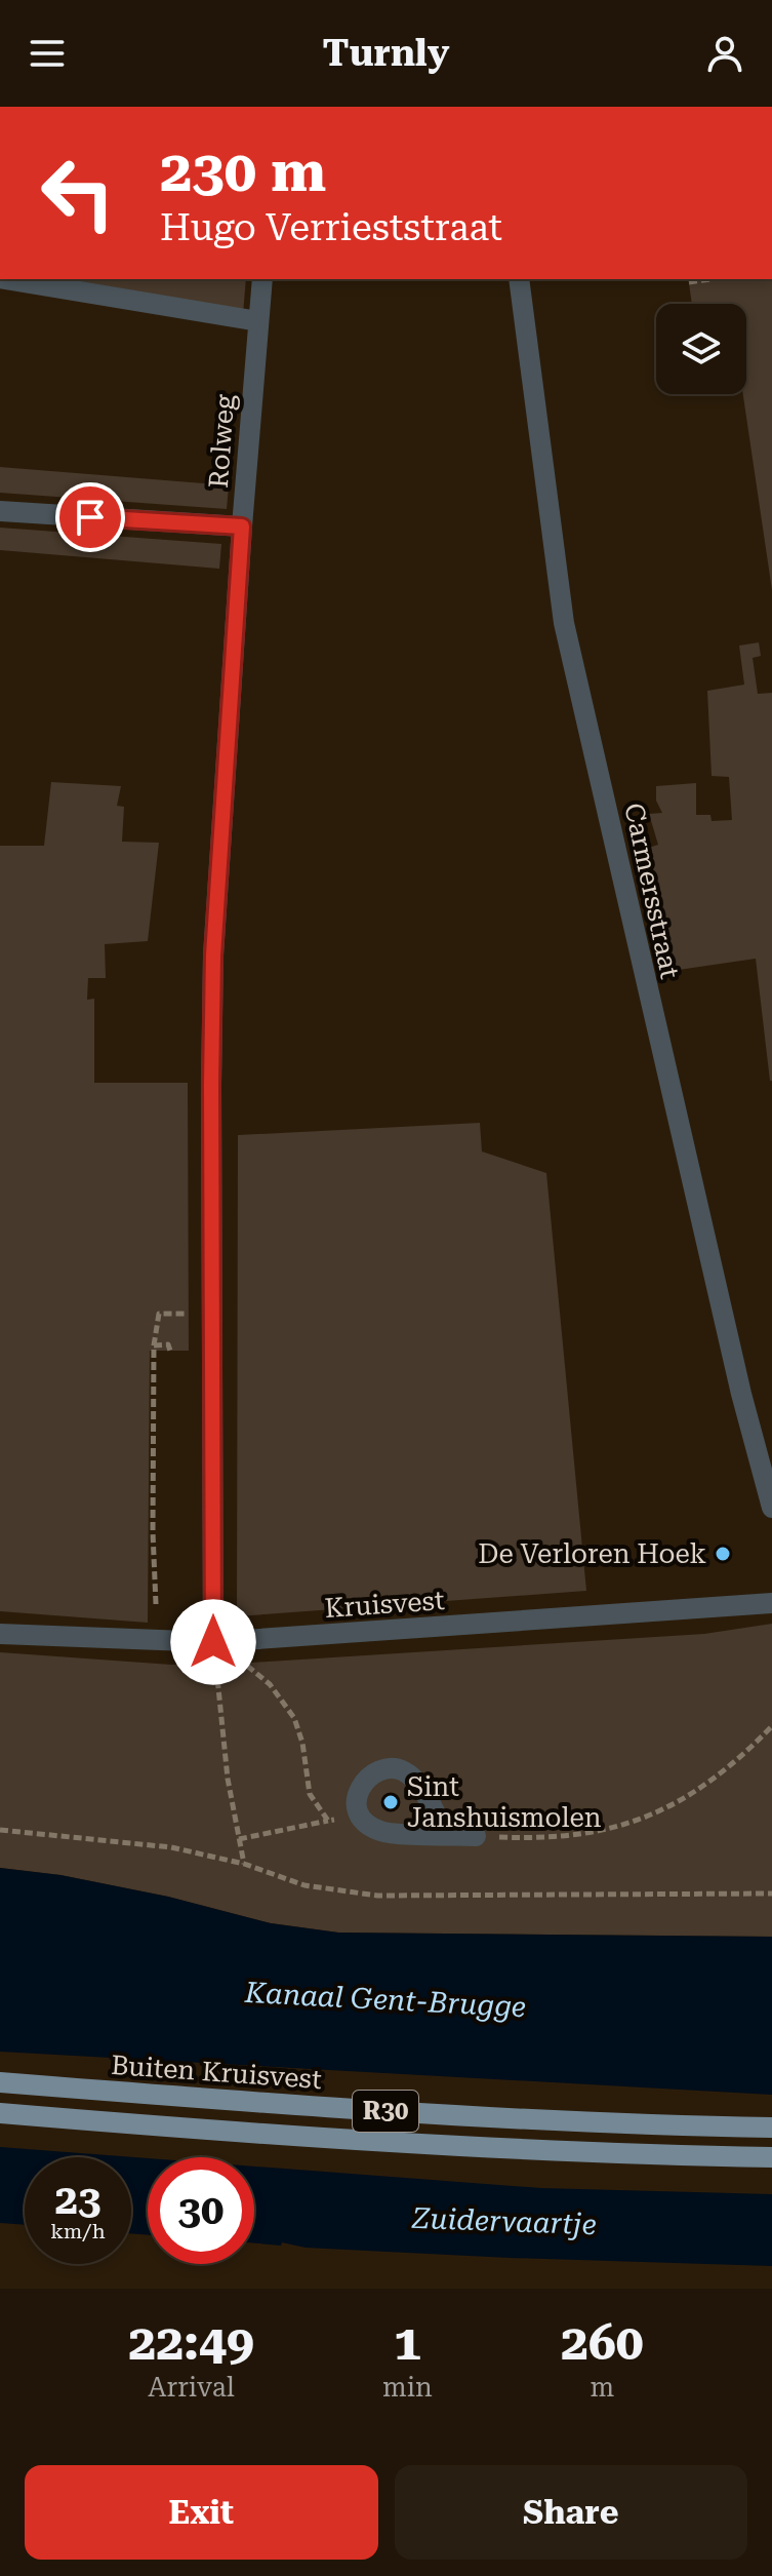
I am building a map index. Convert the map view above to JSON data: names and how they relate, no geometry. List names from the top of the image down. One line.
{"streets":{"main road":["Buiten Kruisvest","R30"],"street":["Rolweg","Carmersstraat","Kruisvest"]},"crossings":[["Rolweg","Kruisvest"]],"water":["Kanaal Gent-Brugge","Zuidervaartje"],"places":["De Verloren Hoek","Sint Janshuismolen"],"page":{"header":"Turnly","turn":["230 m","Hugo Verrieststraat"],"speed":"23 km/h","limit":"30","eta":["22:49","Arrival","1","min","260","m"],"buttons":["Exit","Share"]}}
